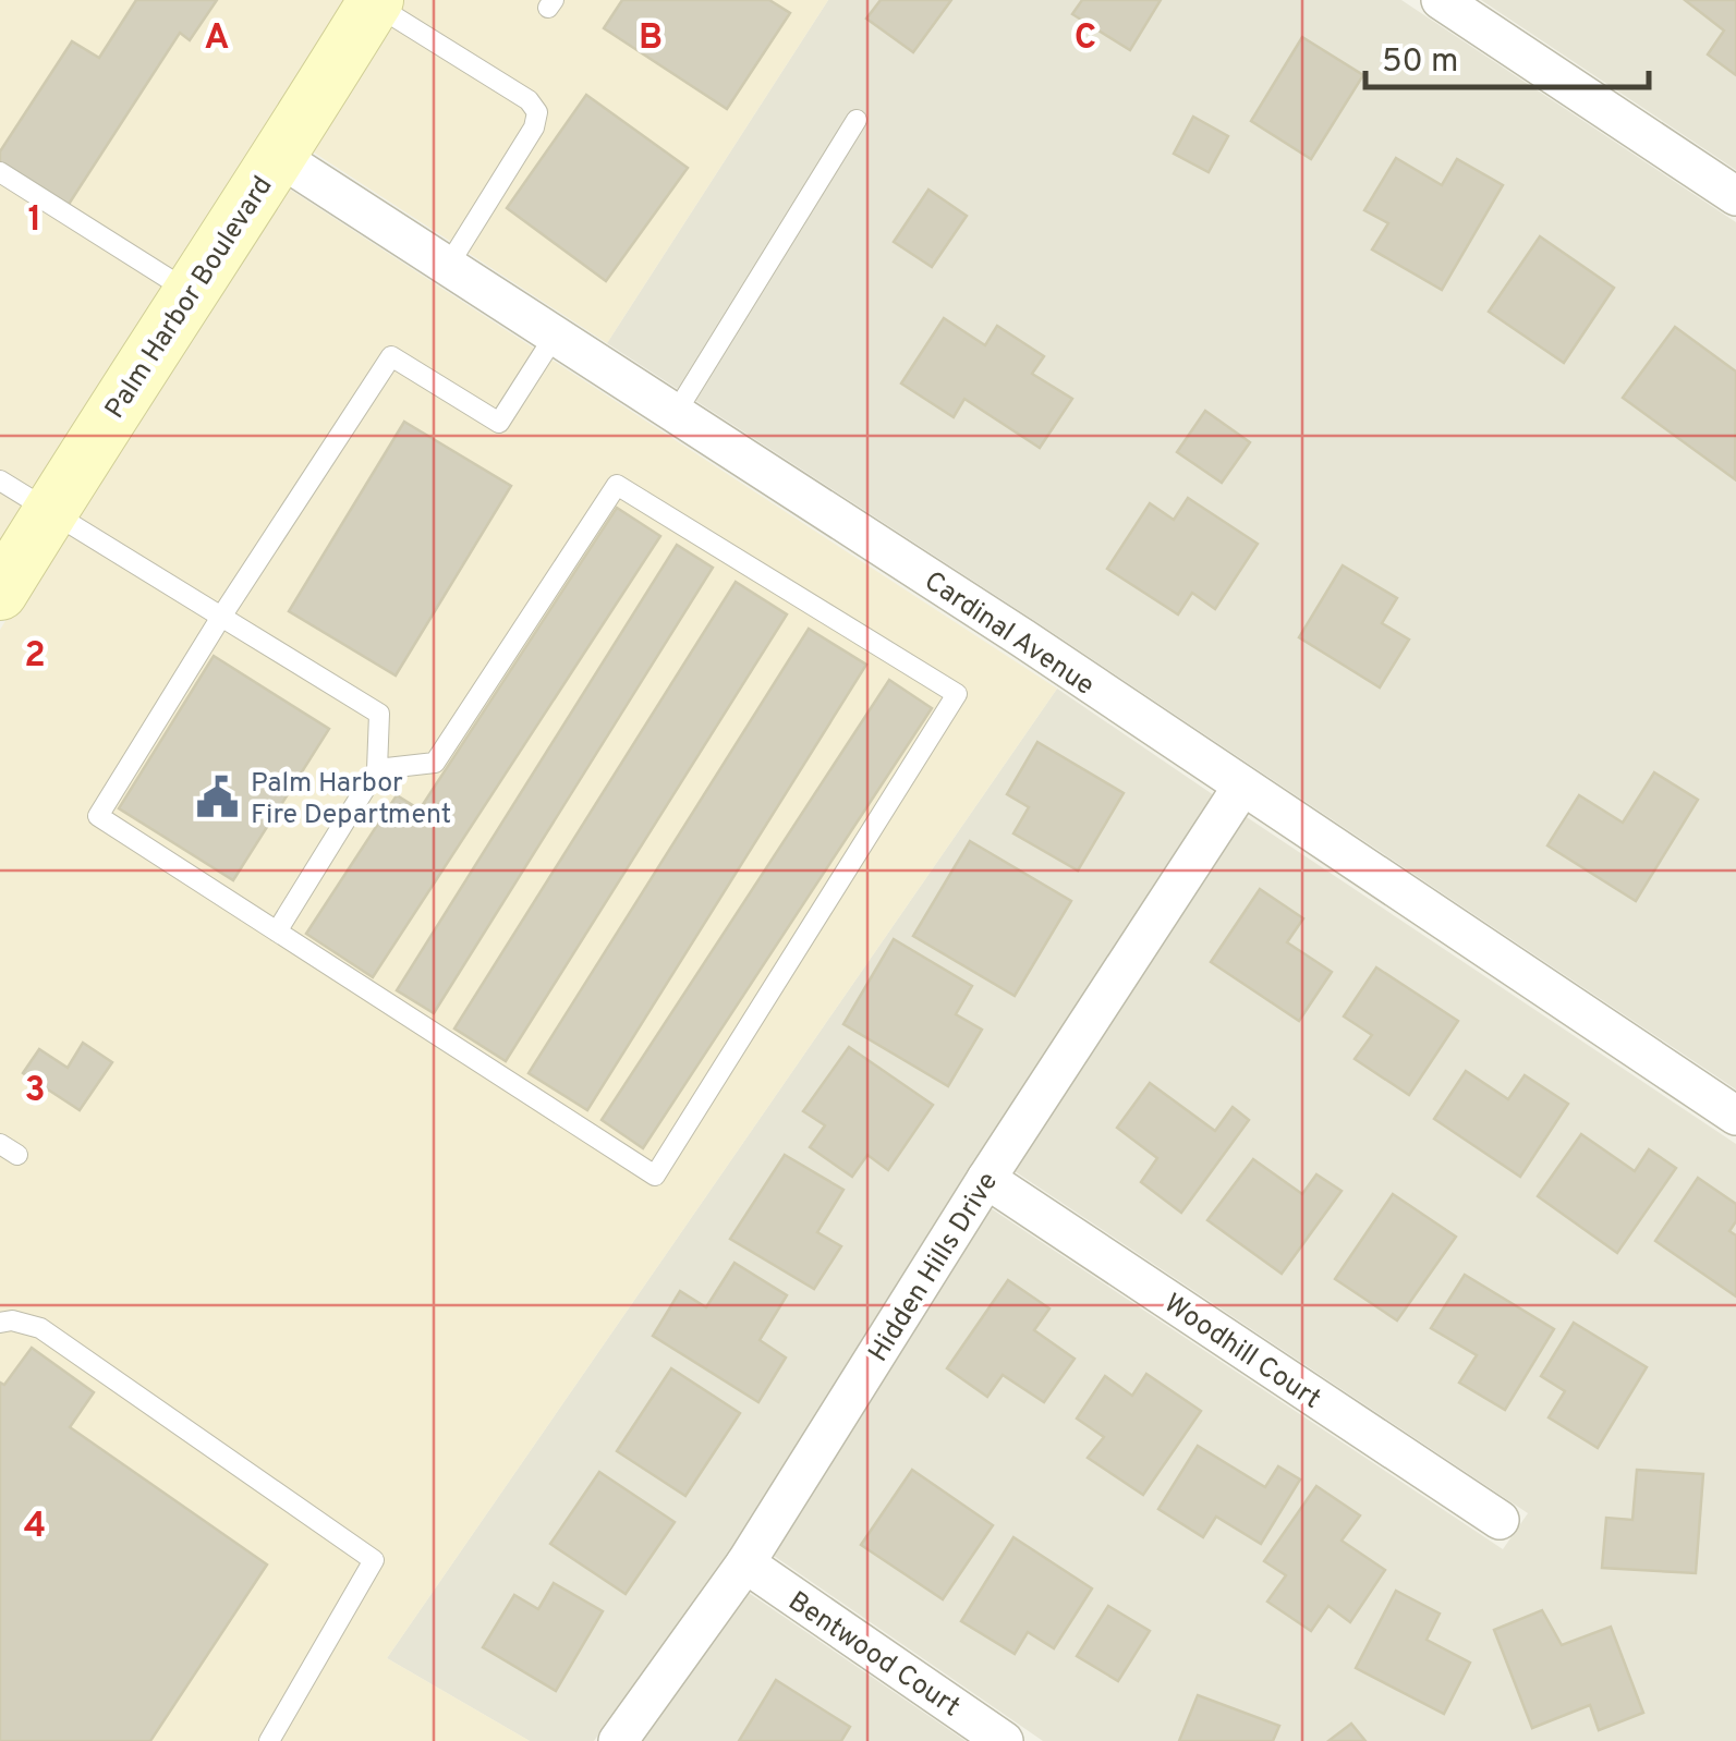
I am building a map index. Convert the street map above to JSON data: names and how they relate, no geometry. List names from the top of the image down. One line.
{"streets":{"main road":["Palm Harbor Boulevard"],"street":["Cardinal Avenue","Hidden Hills Drive","Woodhill Court","Bentwood Court"]},"crossings":[["Palm Harbor Boulevard","Cardinal Avenue"],["Cardinal Avenue","Hidden Hills Drive"],["Hidden Hills Drive","Woodhill Court"],["Hidden Hills Drive","Bentwood Court"]],"places":{"public building":["Palm Harbor Fire Department"]},"scale_bar":"50 m","grid":{"columns":["A","B","C"],"rows":["1","2","3","4"]}}
